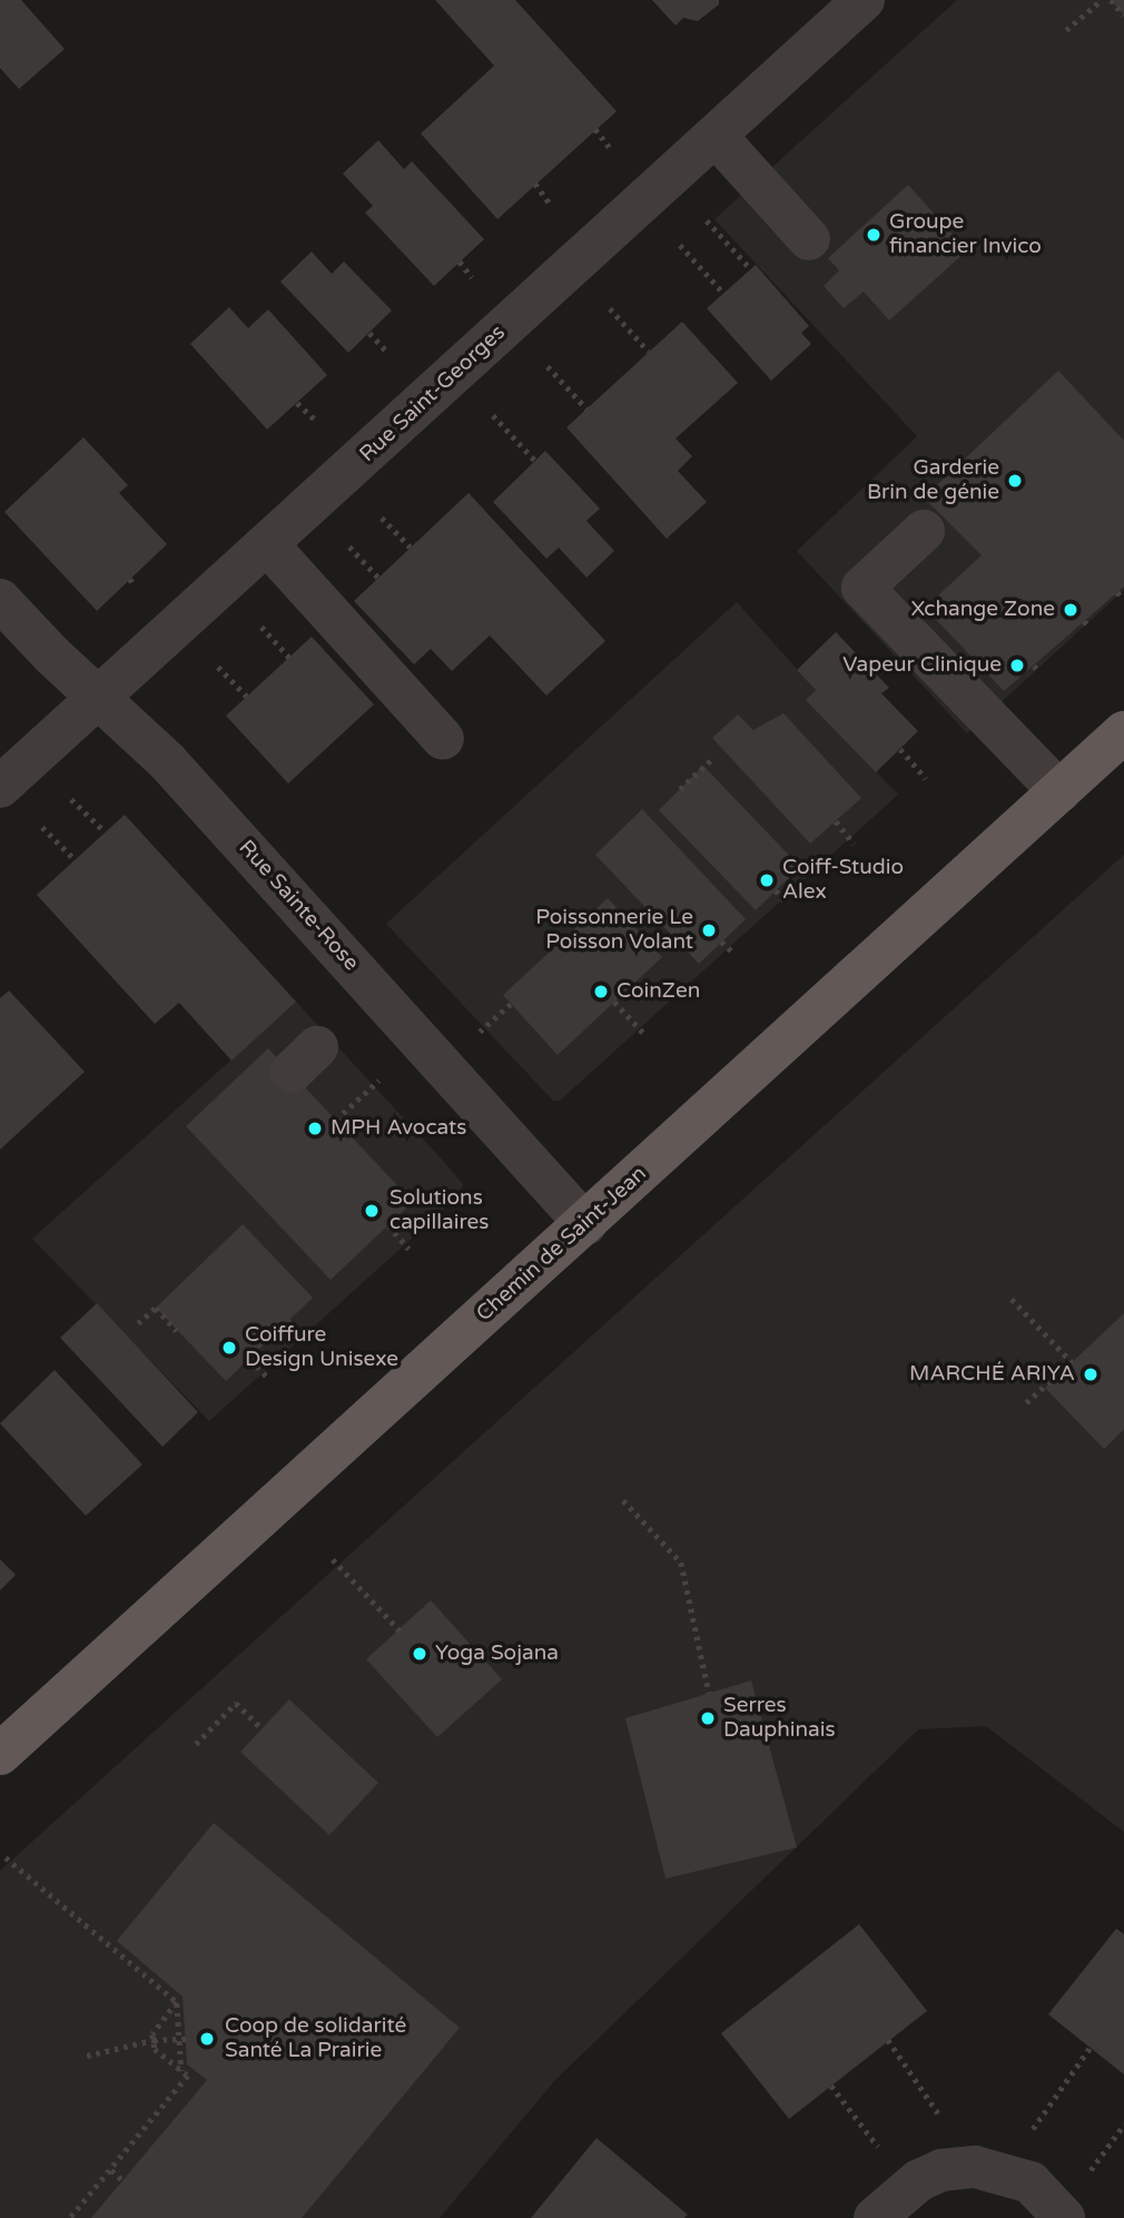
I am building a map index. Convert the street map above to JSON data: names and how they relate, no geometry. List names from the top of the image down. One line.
{"streets":{"main road":["Chemin de Saint-Jean"],"street":["Rue Saint-Georges","Rue Sainte-Rose"]},"crossings":[["Rue Saint-Georges","Rue Sainte-Rose"],["Rue Sainte-Rose","Chemin de Saint-Jean"]],"places":["Groupe financier Invico","Garderie Brin de génie","Xchange Zone","Vapeur Clinique","Coiff-Studio Alex","Poissonnerie Le Poisson Volant","CoinZen","MPH Avocats","Solutions capillaires","Coiffure Design Unisexe","MARCHÉ ARIYA","Yoga Sojana","Serres Dauphinais","Coop de solidarité Santé La Prairie"]}
